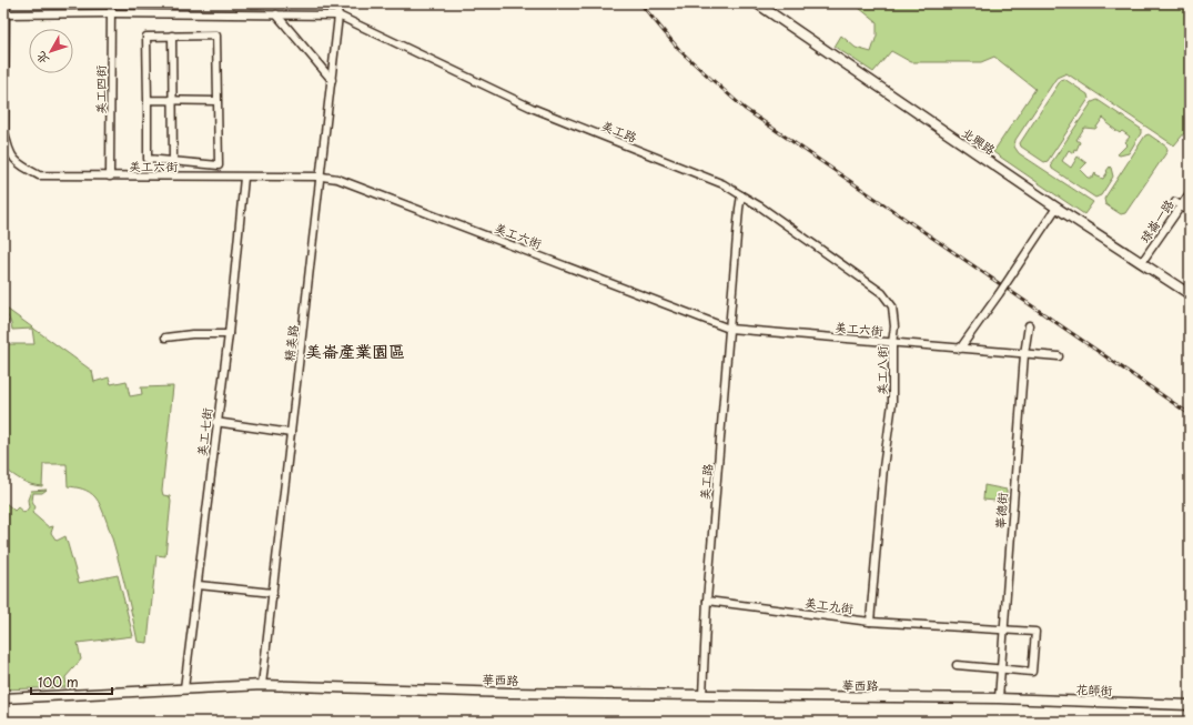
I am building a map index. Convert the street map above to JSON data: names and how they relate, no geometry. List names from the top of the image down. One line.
{"streets":{"street":["美工四街","美工路","北興路","美工六街","球崙一路","精美路","美工八街","美工七街","華德街","美工九街","華西路","花師街"]},"crossings":[["美工四街","美工路"],["美工四街","美工六街"],["美工路","美工六街"],["美工路","精美路"],["美工路","美工八街"],["美工路","美工九街"],["美工路","華西路"],["北興路","球崙一路"],["美工六街","精美路"],["美工六街","美工八街"],["美工六街","美工七街"],["美工六街","華德街"],["精美路","華西路"],["美工八街","美工九街"],["美工七街","華西路"],["華德街","美工九街"],["華德街","華西路"],["華德街","花師街"],["華西路","花師街"]],"districts":["美崙產業園區"],"scale_bar":"100 m","north":"bottom left"}
